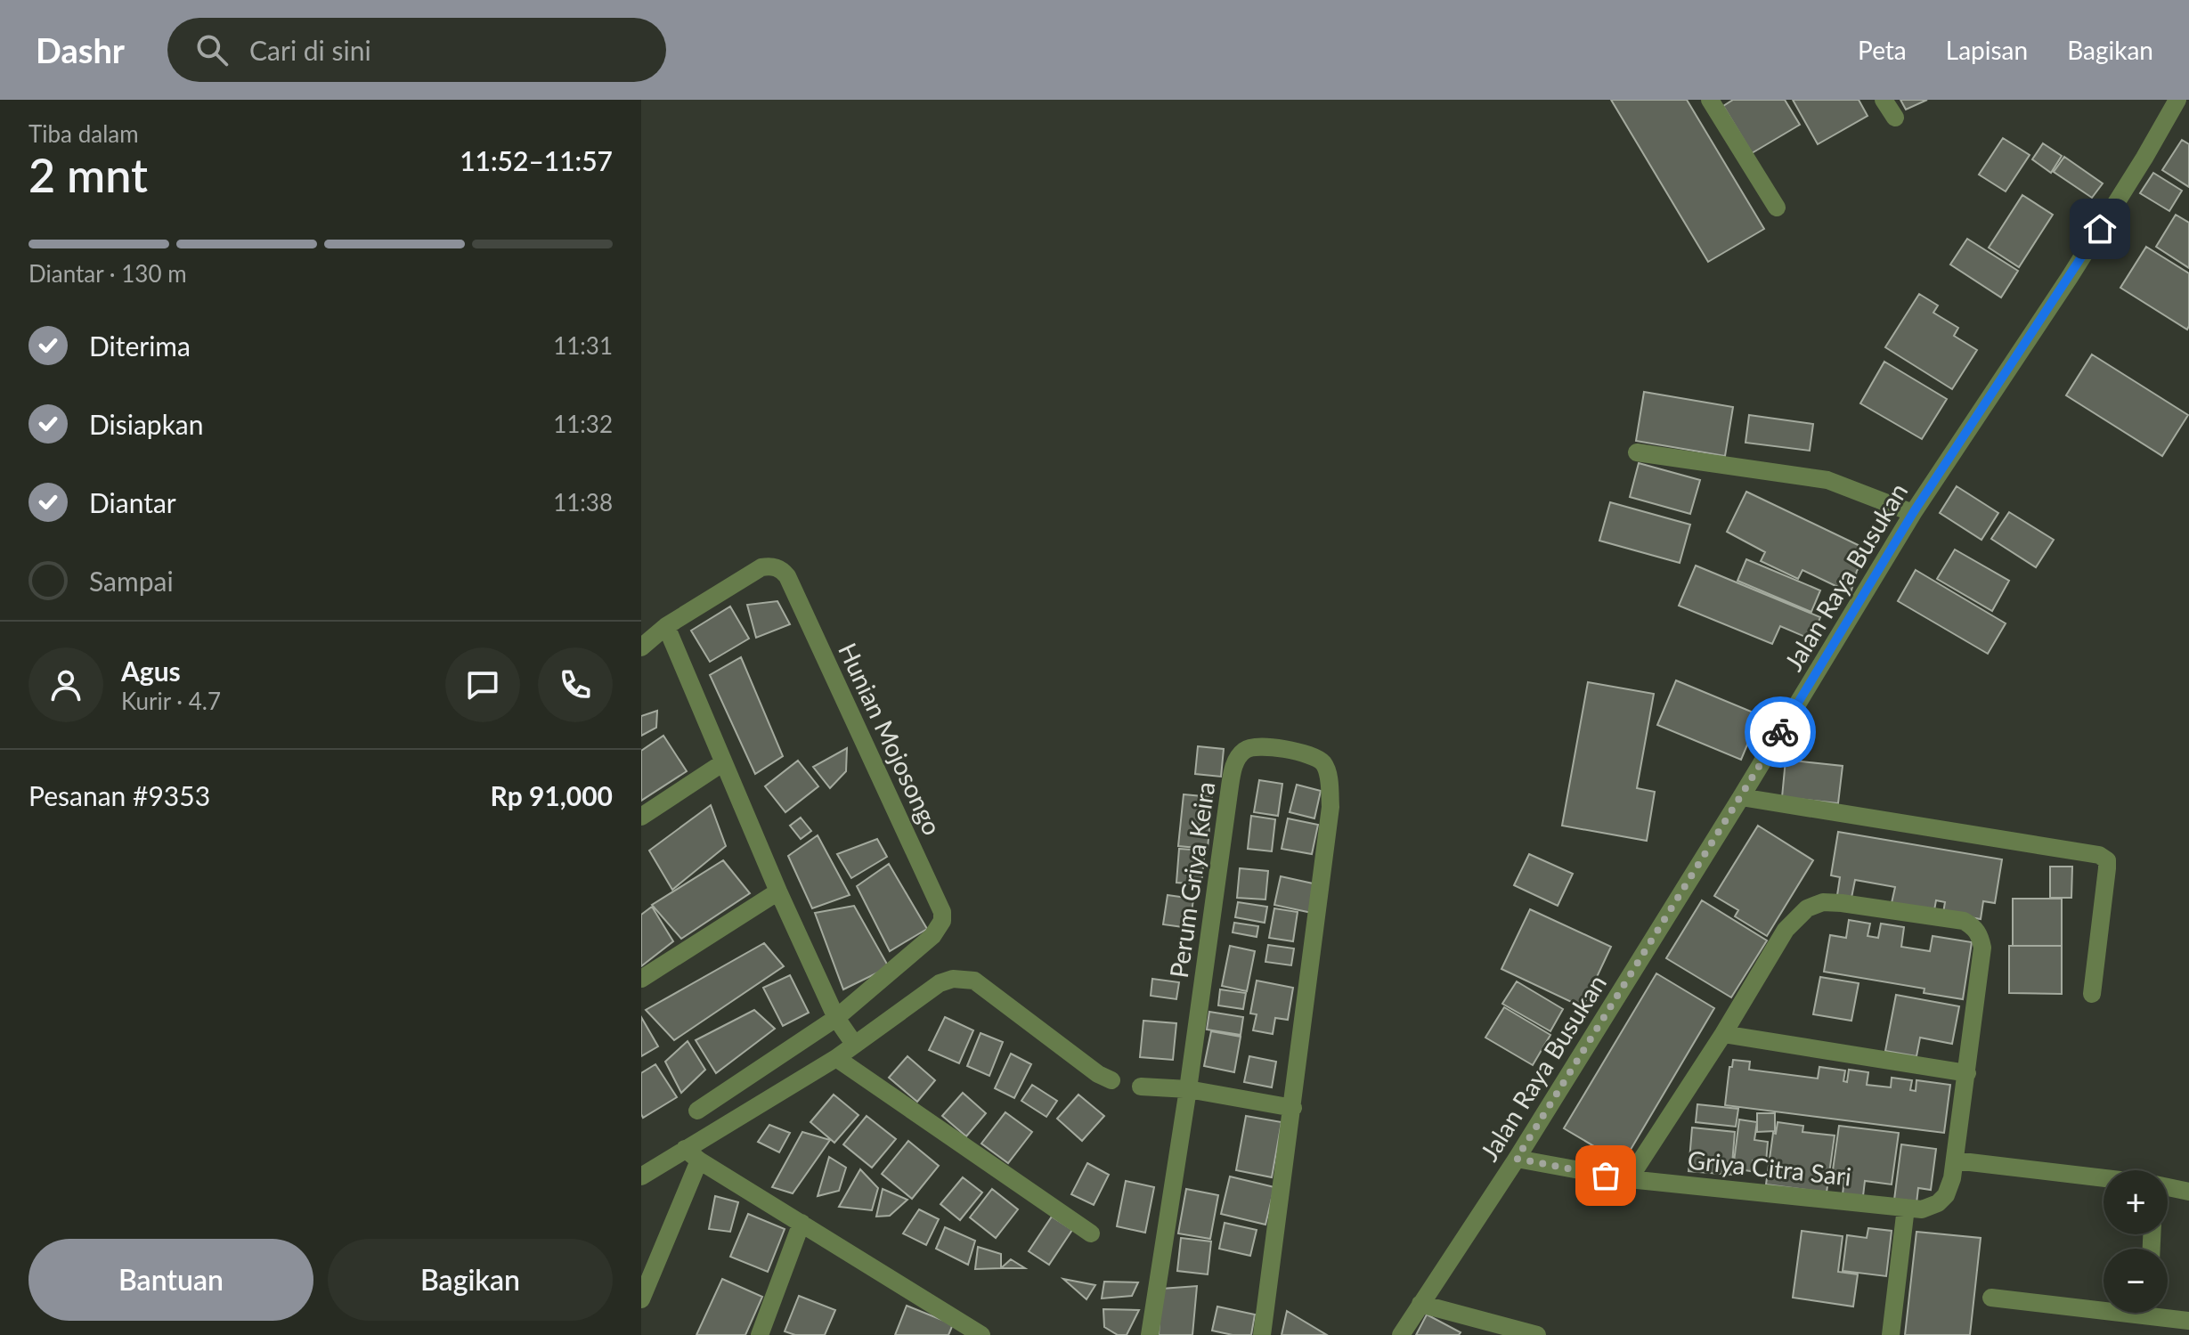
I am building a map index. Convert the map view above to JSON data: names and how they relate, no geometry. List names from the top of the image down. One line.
{"streets":{"street":["Jalan Raya Busukan","Hunian Mojosongo","Perum Griya Keira","Griya Citra Sari"]},"crossings":[["Jalan Raya Busukan","Griya Citra Sari"]],"page":{"header":"Dashr","search":"Cari di sini","nav":["Peta","Lapisan","Bagikan"],"heading":["2 mnt","Tiba dalam","11:52–11:57"],"panel":["Agus","Kurir · 4.7","Pesanan #9353","Rp 91,000"],"bar":"Diantar · 130 m","list":[["Diterima","11:31"],["Disiapkan","11:32"],["Diantar","11:38"],"Sampai"],"map_buttons":["+","−"],"buttons":["Bantuan","Bagikan"]}}
